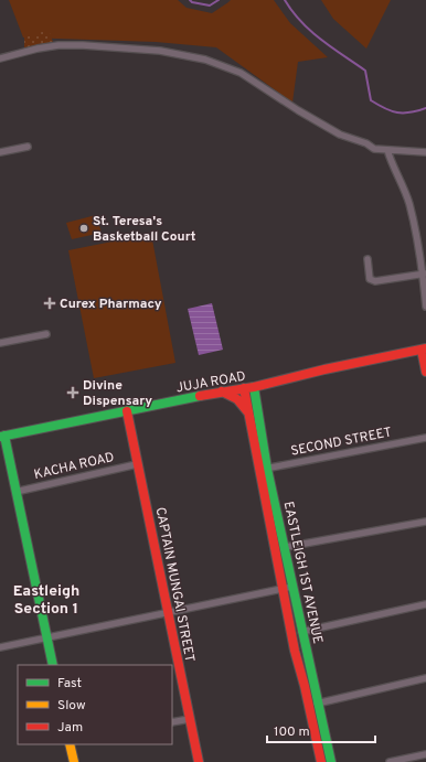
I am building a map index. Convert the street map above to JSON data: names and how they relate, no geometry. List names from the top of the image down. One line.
{"streets":{"main road":["JUJA ROAD","EASTLEIGH 1ST AVENUE","CAPTAIN MUNGAI STREET"],"street":["SECOND STREET","KACHA ROAD"]},"crossings":[["JUJA ROAD","EASTLEIGH 1ST AVENUE"],["JUJA ROAD","CAPTAIN MUNGAI STREET"],["SECOND STREET","EASTLEIGH 1ST AVENUE"],["KACHA ROAD","CAPTAIN MUNGAI STREET"]],"districts":["Eastleigh Section 1"],"places":{"other":["St. Teresa's Basketball Court"],"health":["Curex Pharmacy","Divine Dispensary"]},"legend":["Fast","Slow","Jam"],"scale_bar":"100 m"}
